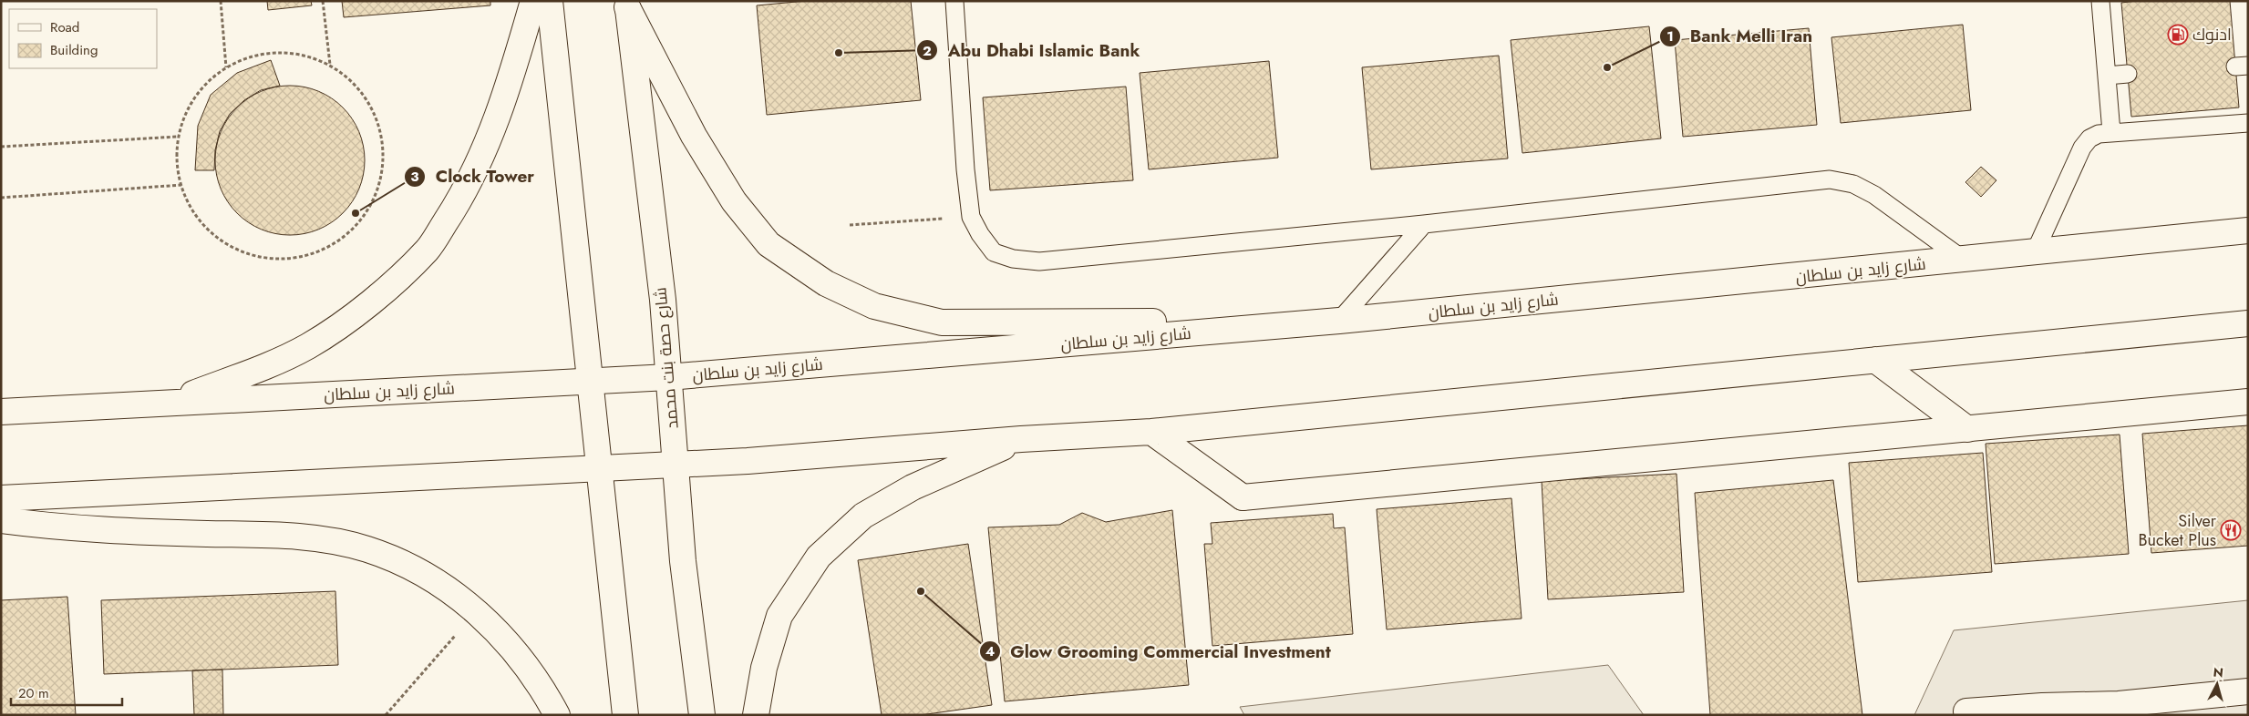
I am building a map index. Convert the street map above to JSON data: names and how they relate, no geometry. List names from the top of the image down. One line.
{"streets":{"main road":["شارع زايد بن سلطان","شارع حصة بنت محمد"]},"crossings":[["شارع زايد بن سلطان","شارع حصة بنت محمد"]],"places":{"fuel station":["ادنوك"],"other":["Abu Dhabi Islamic Bank","Bank Melli Iran","Clock Tower","Glow Grooming Commercial Investment"],"restaurant":["Silver Bucket Plus"]},"legend":["Road","Building"],"scale_bar":"20 m","north":"top"}
